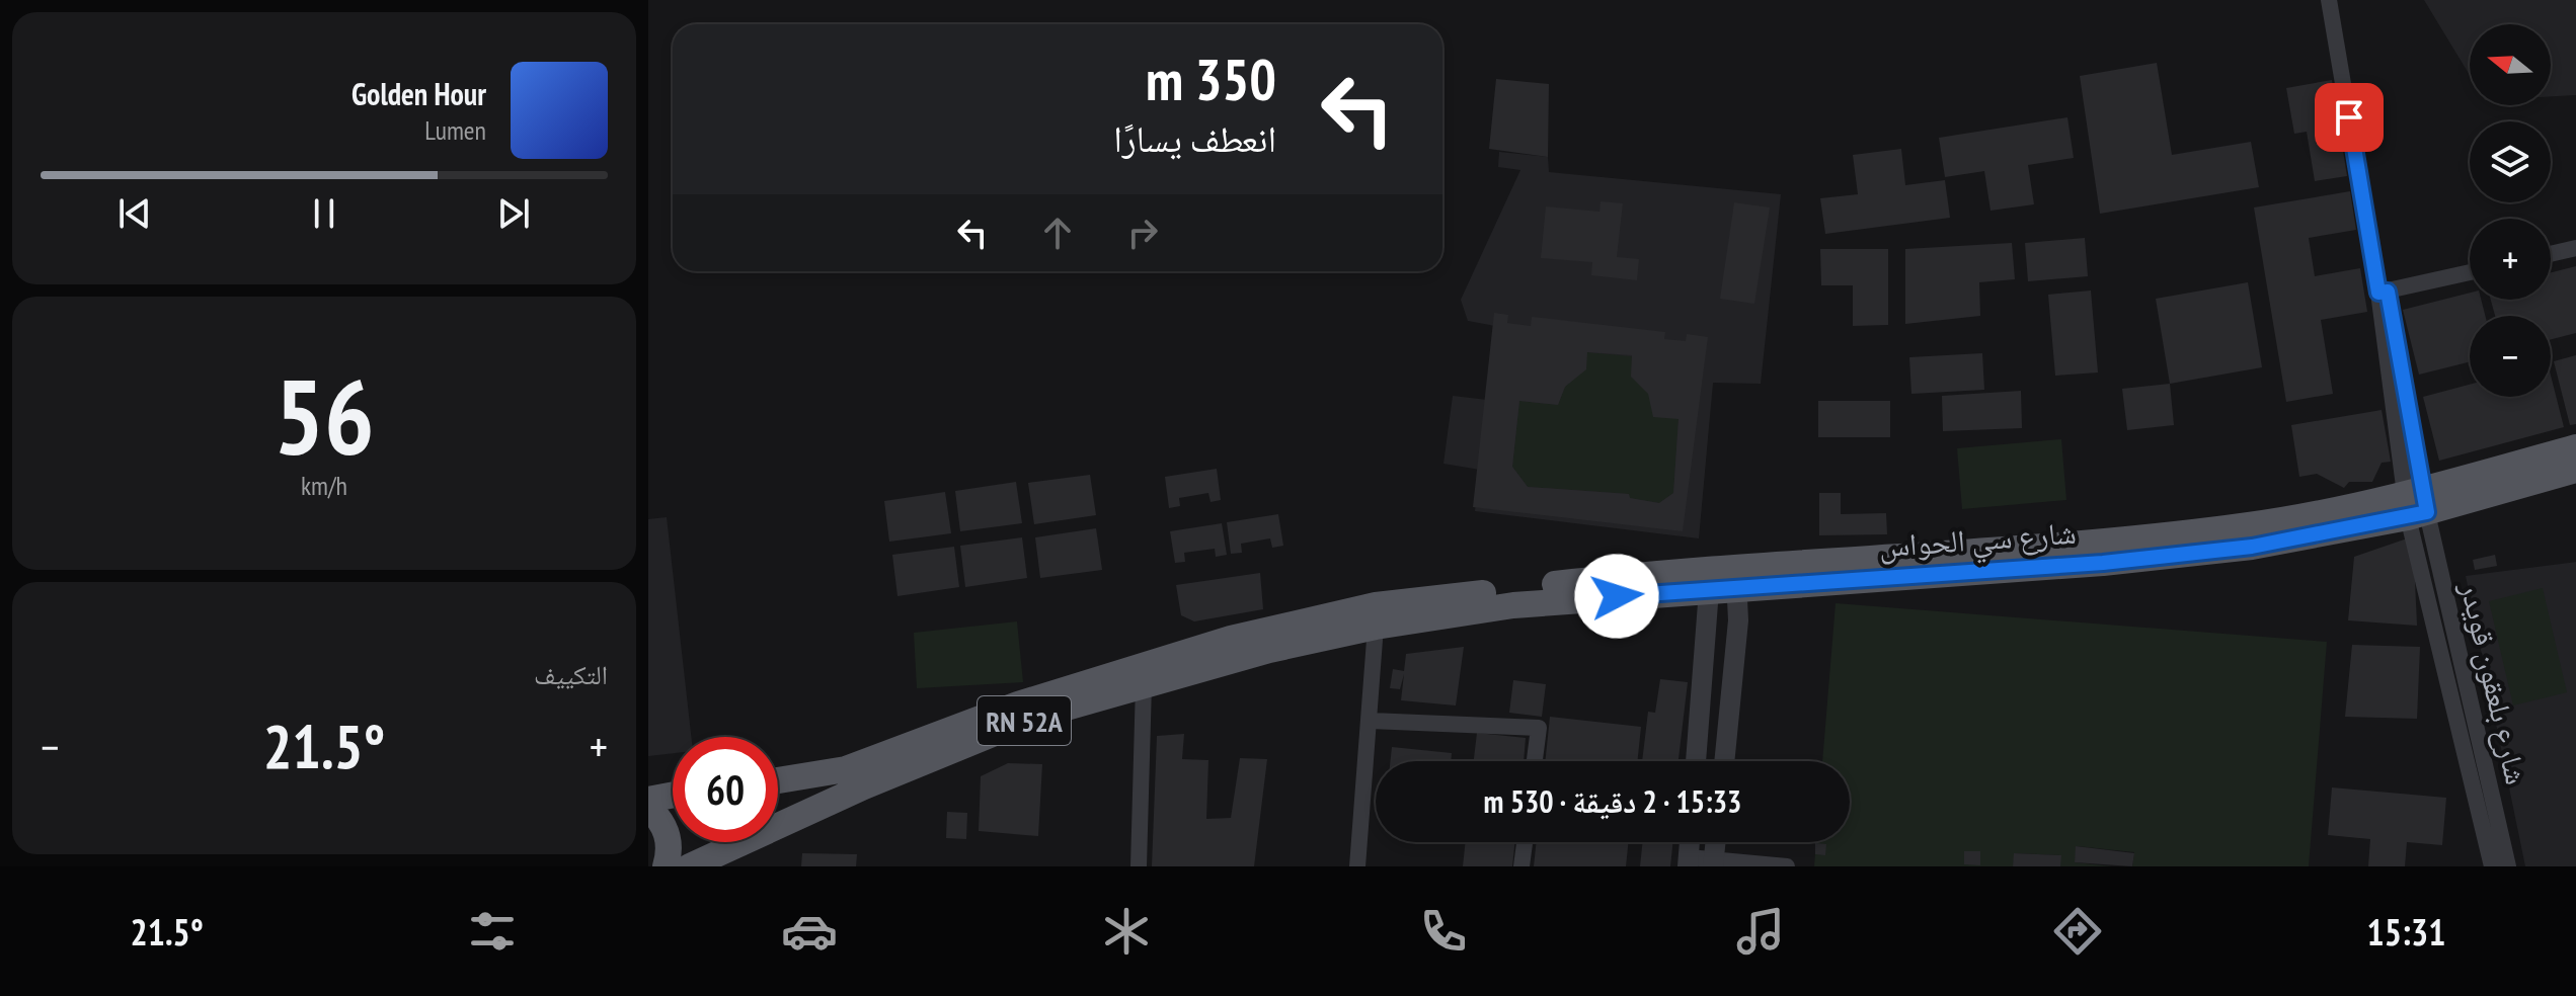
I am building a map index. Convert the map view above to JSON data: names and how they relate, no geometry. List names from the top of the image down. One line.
{"streets":{"main road":["شارع سي الحواس","RN 52A"],"street":["شارع بلعقون قويدر"]},"crossings":[["شارع سي الحواس","شارع بلعقون قويدر"],["شارع سي الحواس","RN 52A"]],"north":"left","page":{"map_buttons":["+","−"],"turn":["350 m","انعطف يسارًا"],"song":["Golden Hour","Lumen"],"tile":[["56","km/h"],"التكييف"],"heat":["−","21.5°","+"],"limit":"60","trip":"15:33 · 2 دقيقة · 530 m","tabs":["15:31","21.5°"]}}
